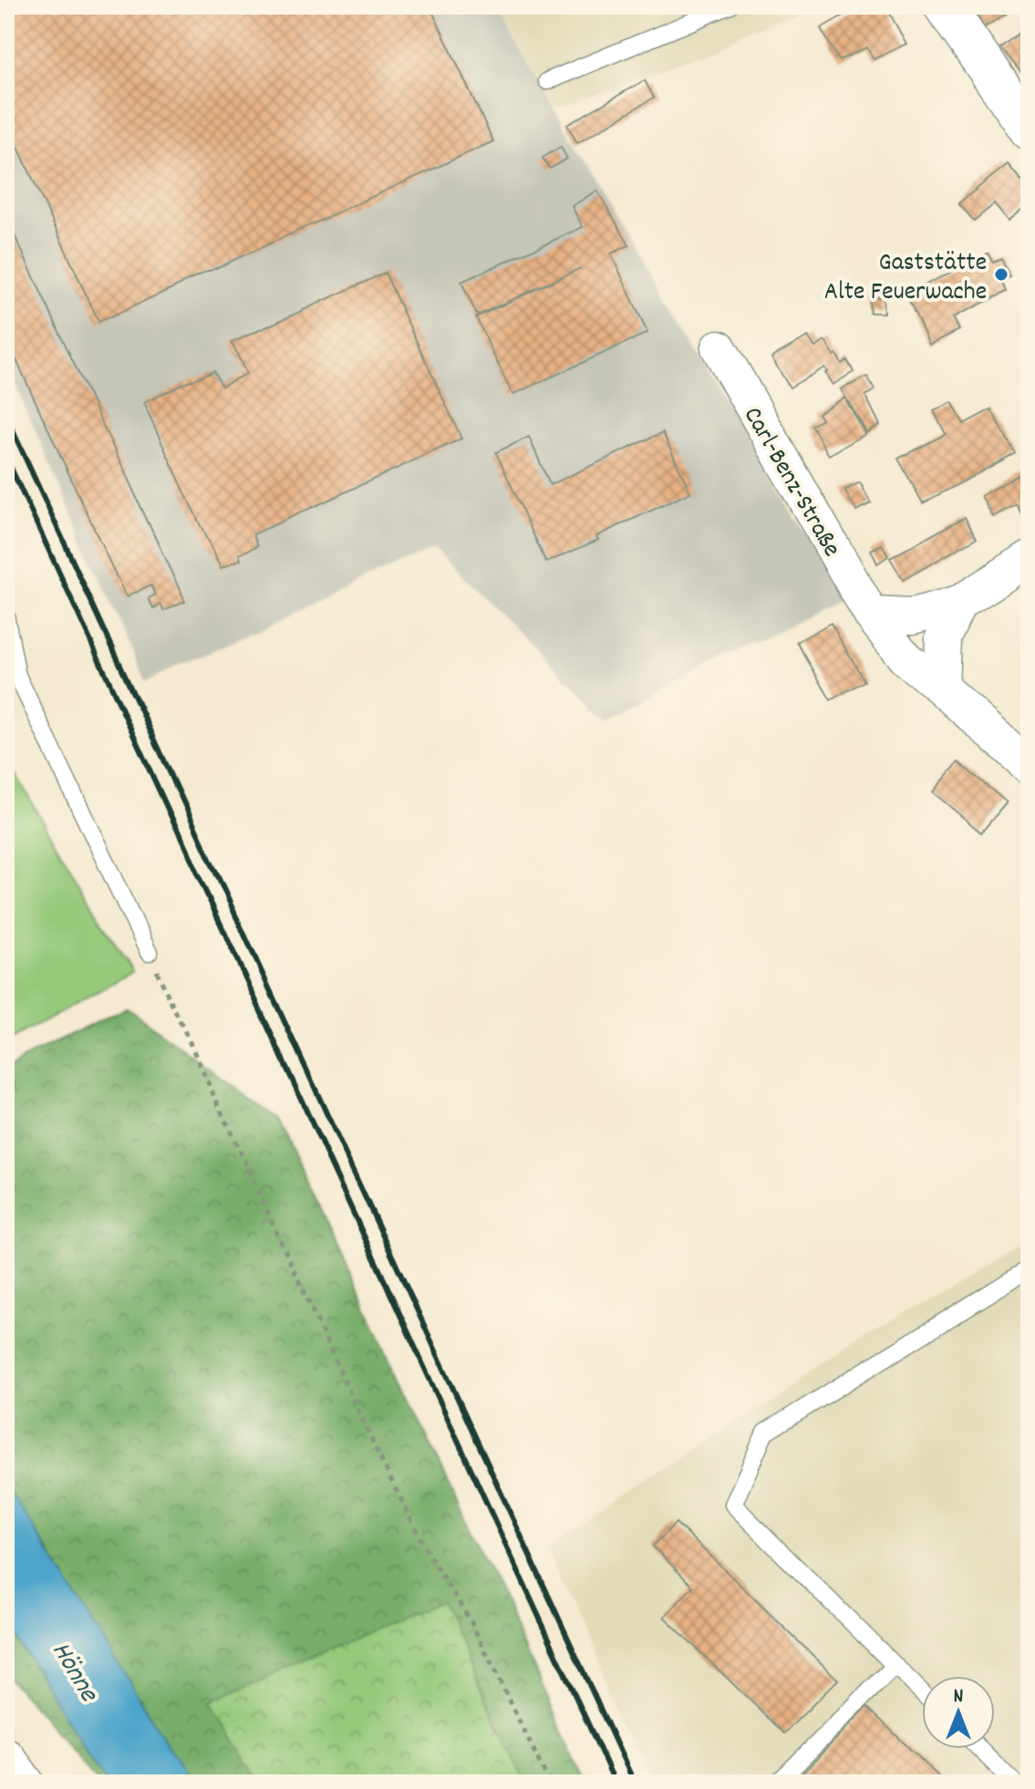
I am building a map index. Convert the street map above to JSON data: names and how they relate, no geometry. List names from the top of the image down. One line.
{"streets":{"street":["Carl-Benz-Straße"]},"water":["Hönne"],"places":["Gaststätte Alte Feuerwache"],"north":"top"}
